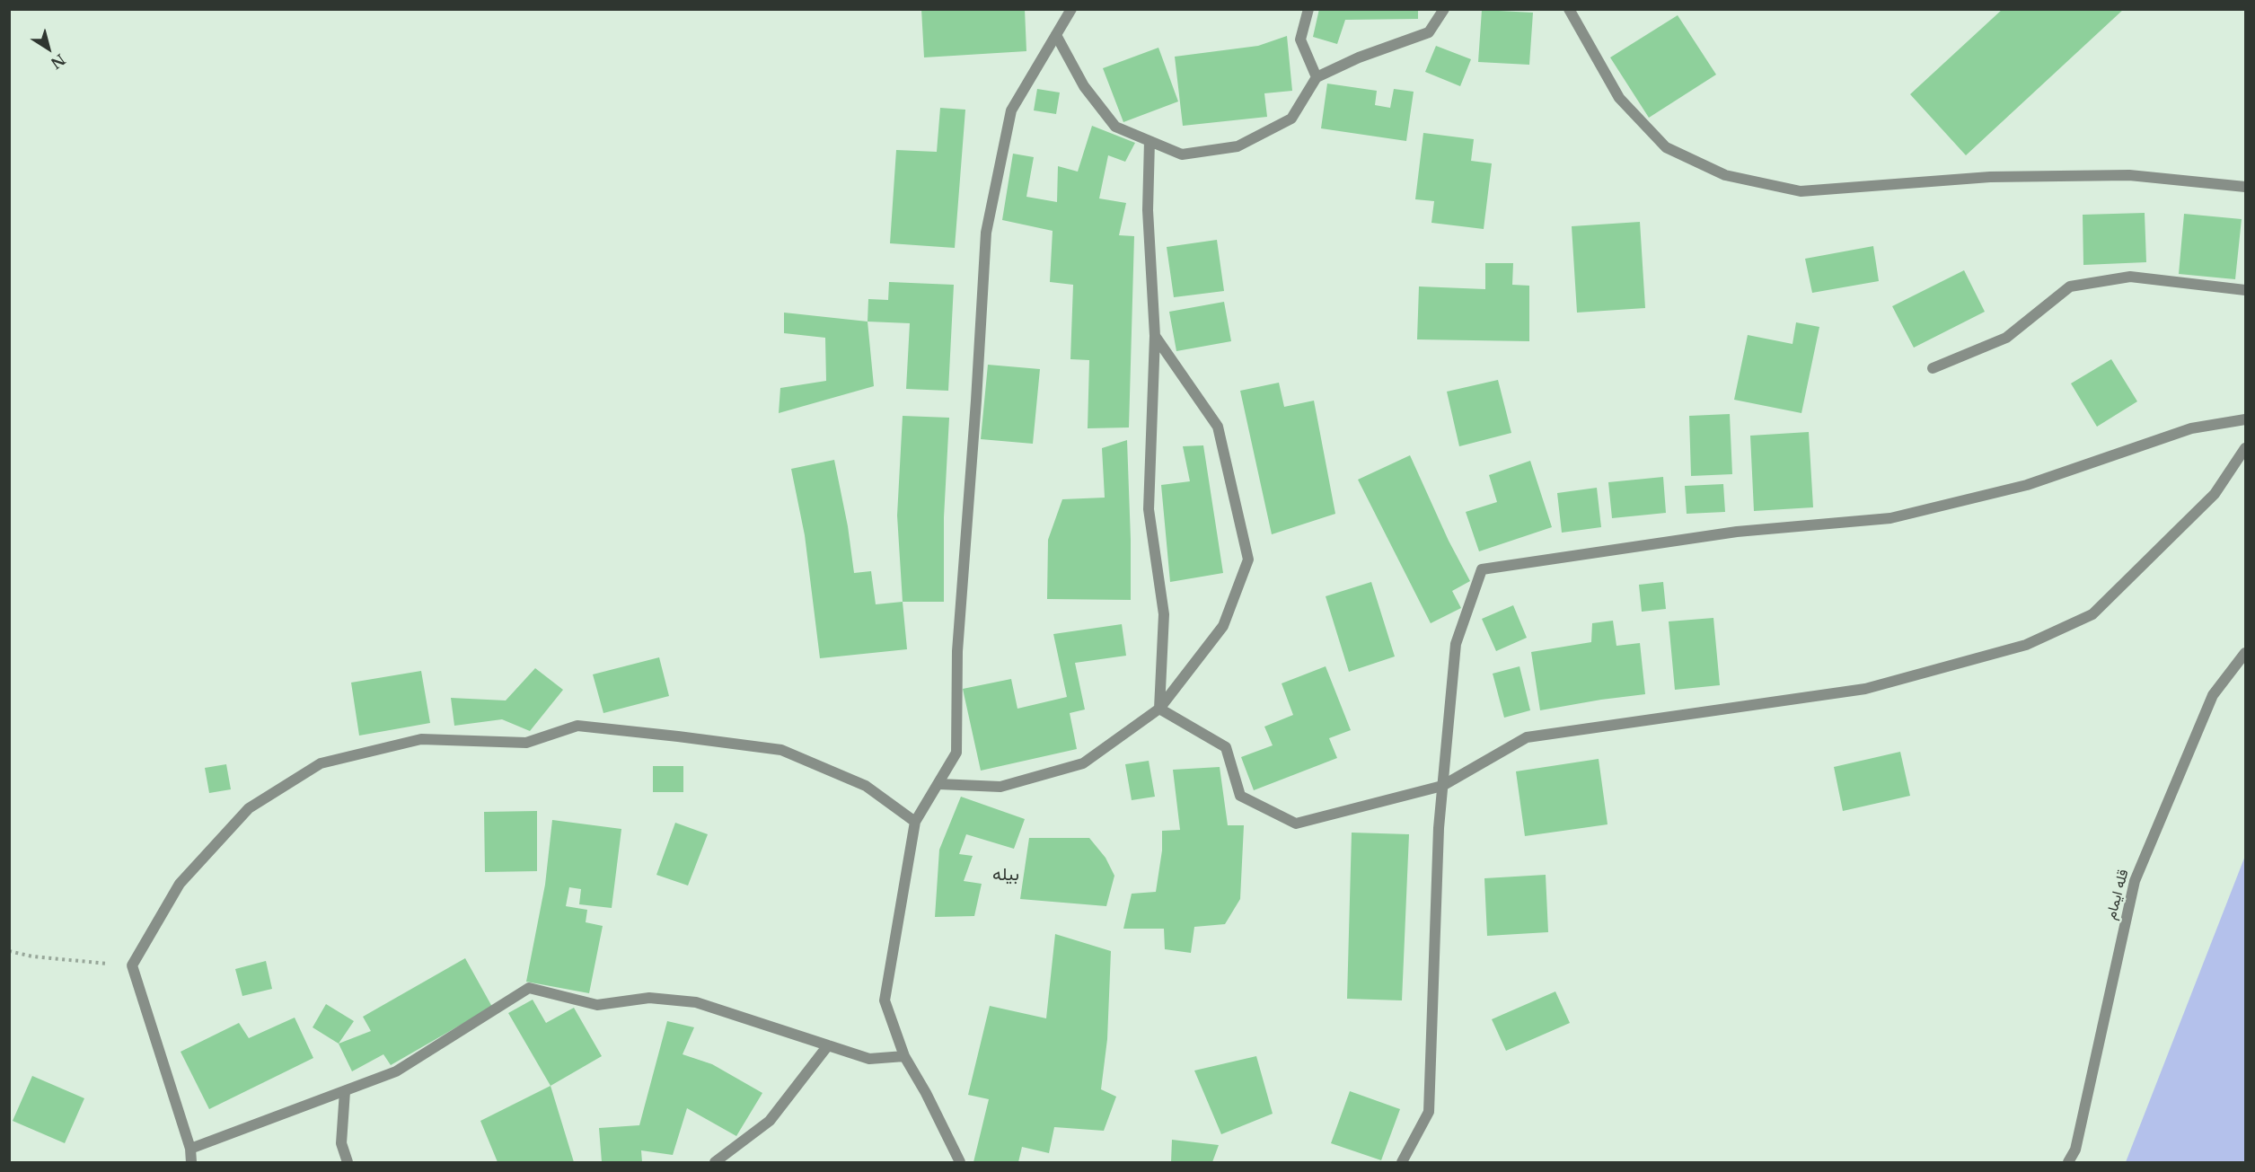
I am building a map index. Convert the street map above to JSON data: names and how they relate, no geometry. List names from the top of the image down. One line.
{"streets":{"street":["قله ایمام"]},"districts":["بیله"],"north":"bottom right"}
